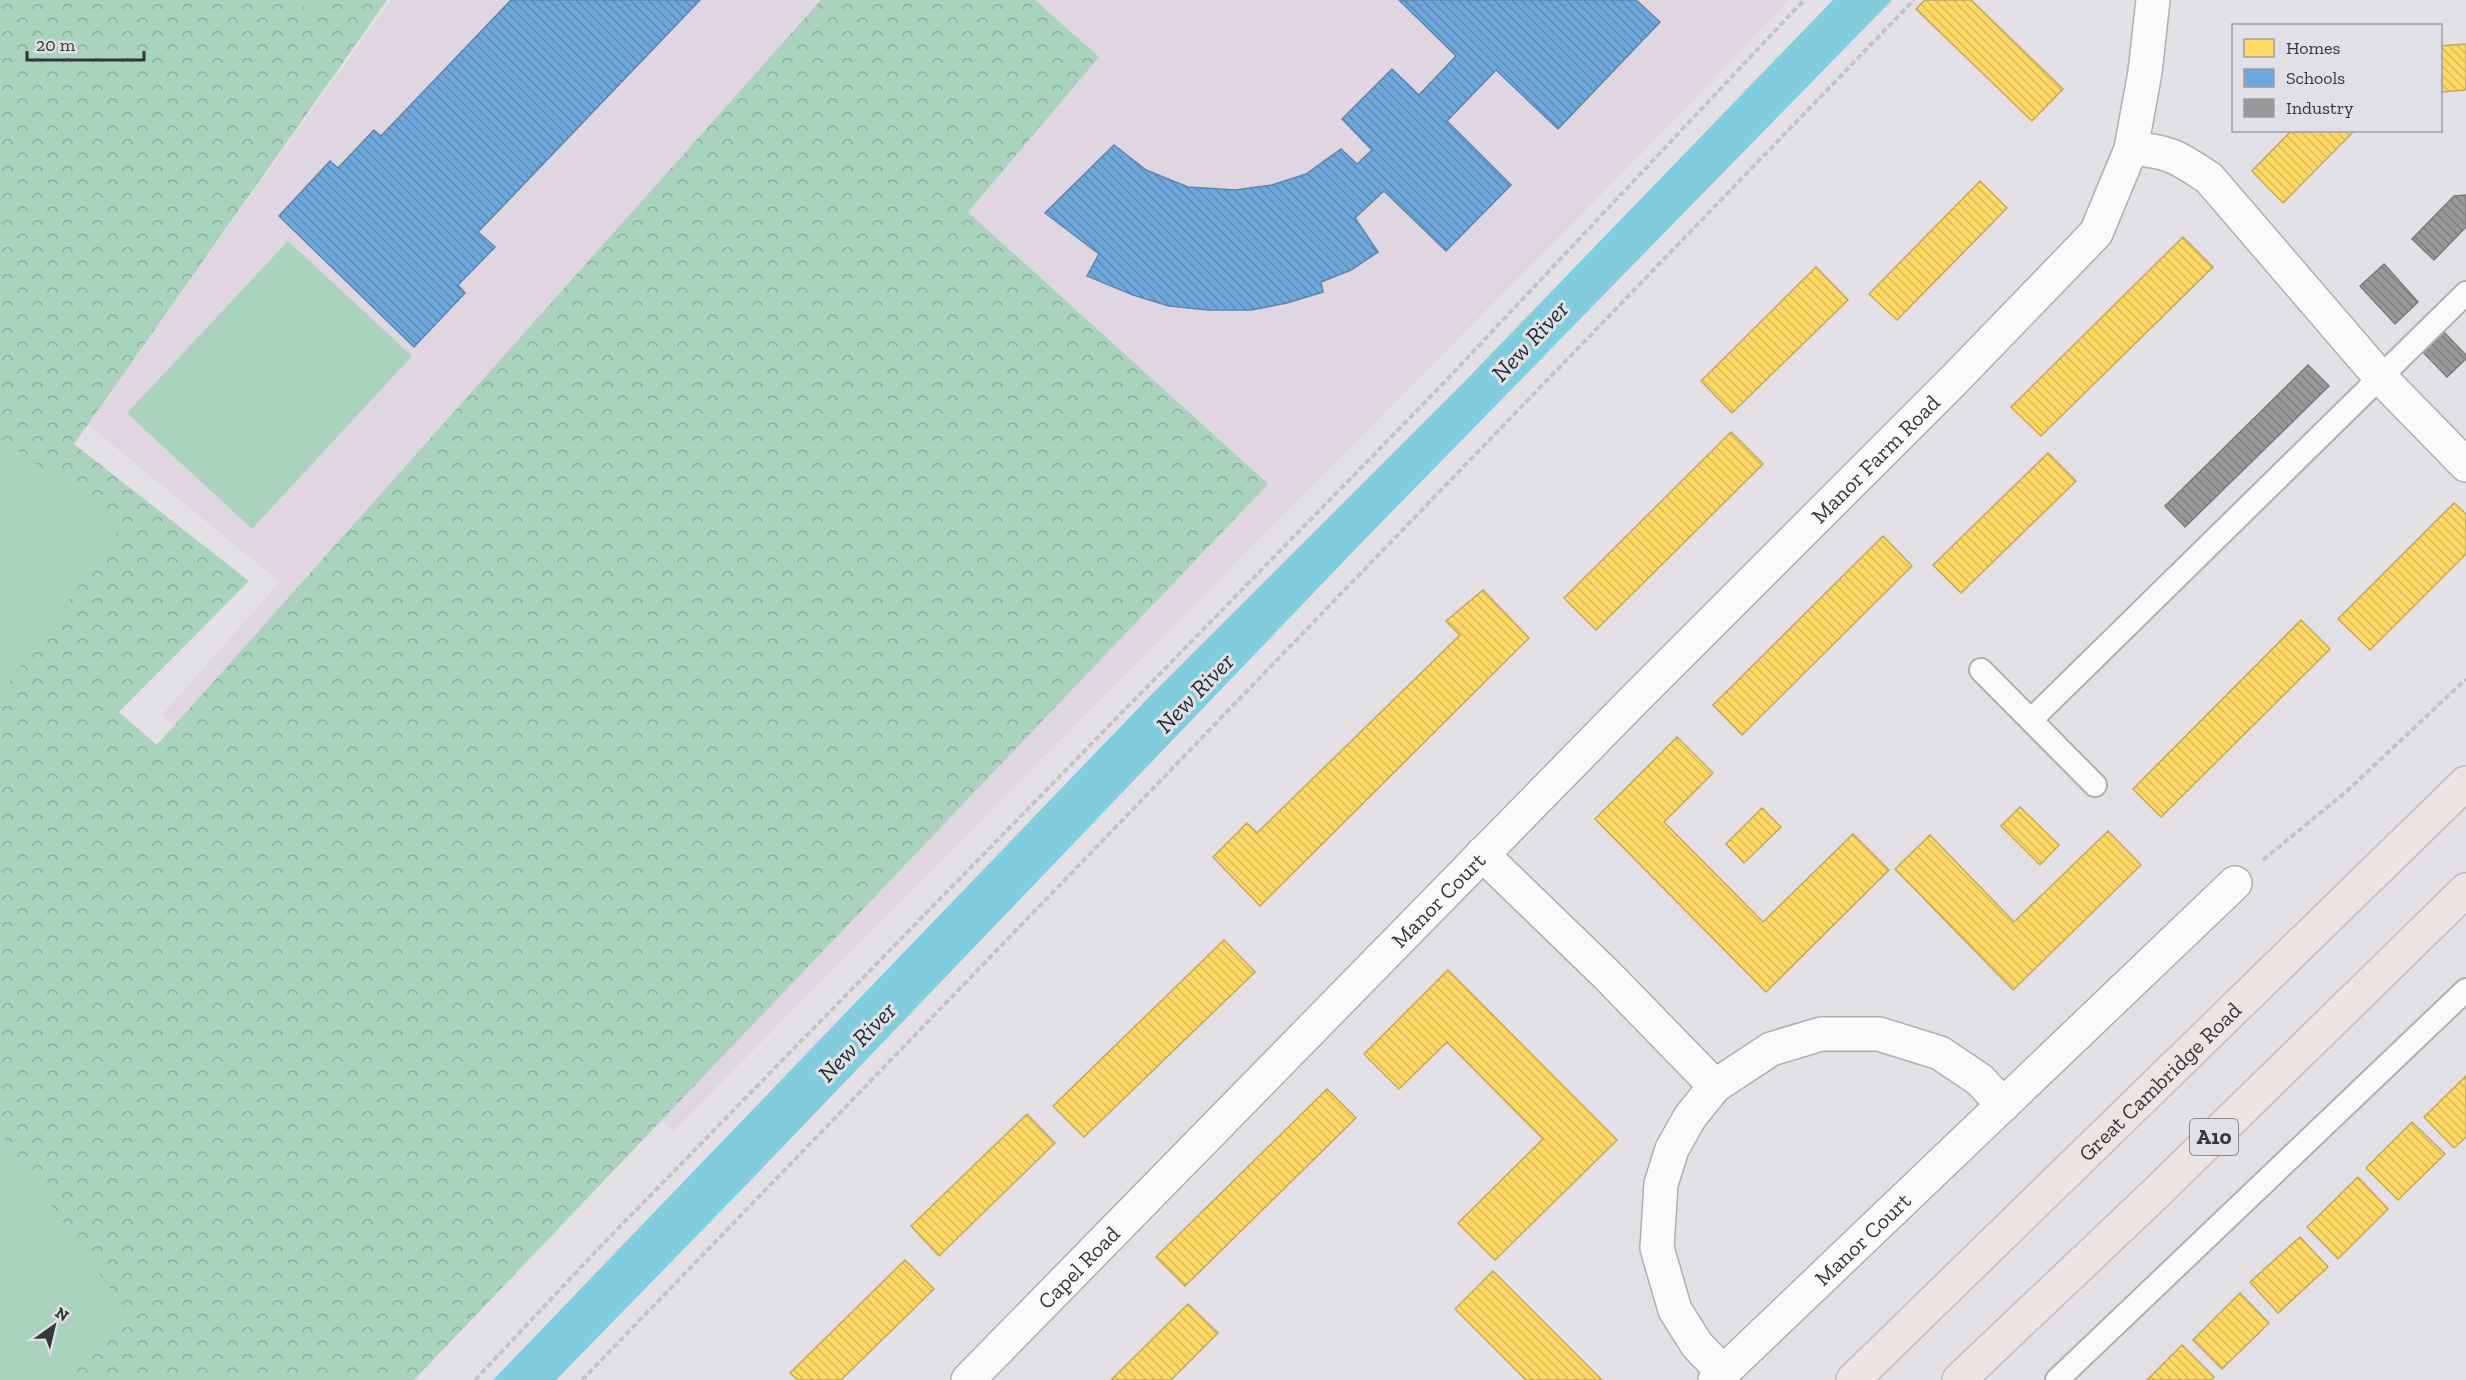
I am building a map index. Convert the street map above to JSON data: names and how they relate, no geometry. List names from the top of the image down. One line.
{"streets":{"highway":["Great Cambridge Road","A10"],"street":["Manor Farm Road","Manor Court","Capel Road"]},"crossings":[["Manor Farm Road","Manor Court"],["Manor Court","Capel Road"]],"water":["New River"],"legend":["Homes","Schools","Industry"],"scale_bar":"20 m","north":"top right"}
